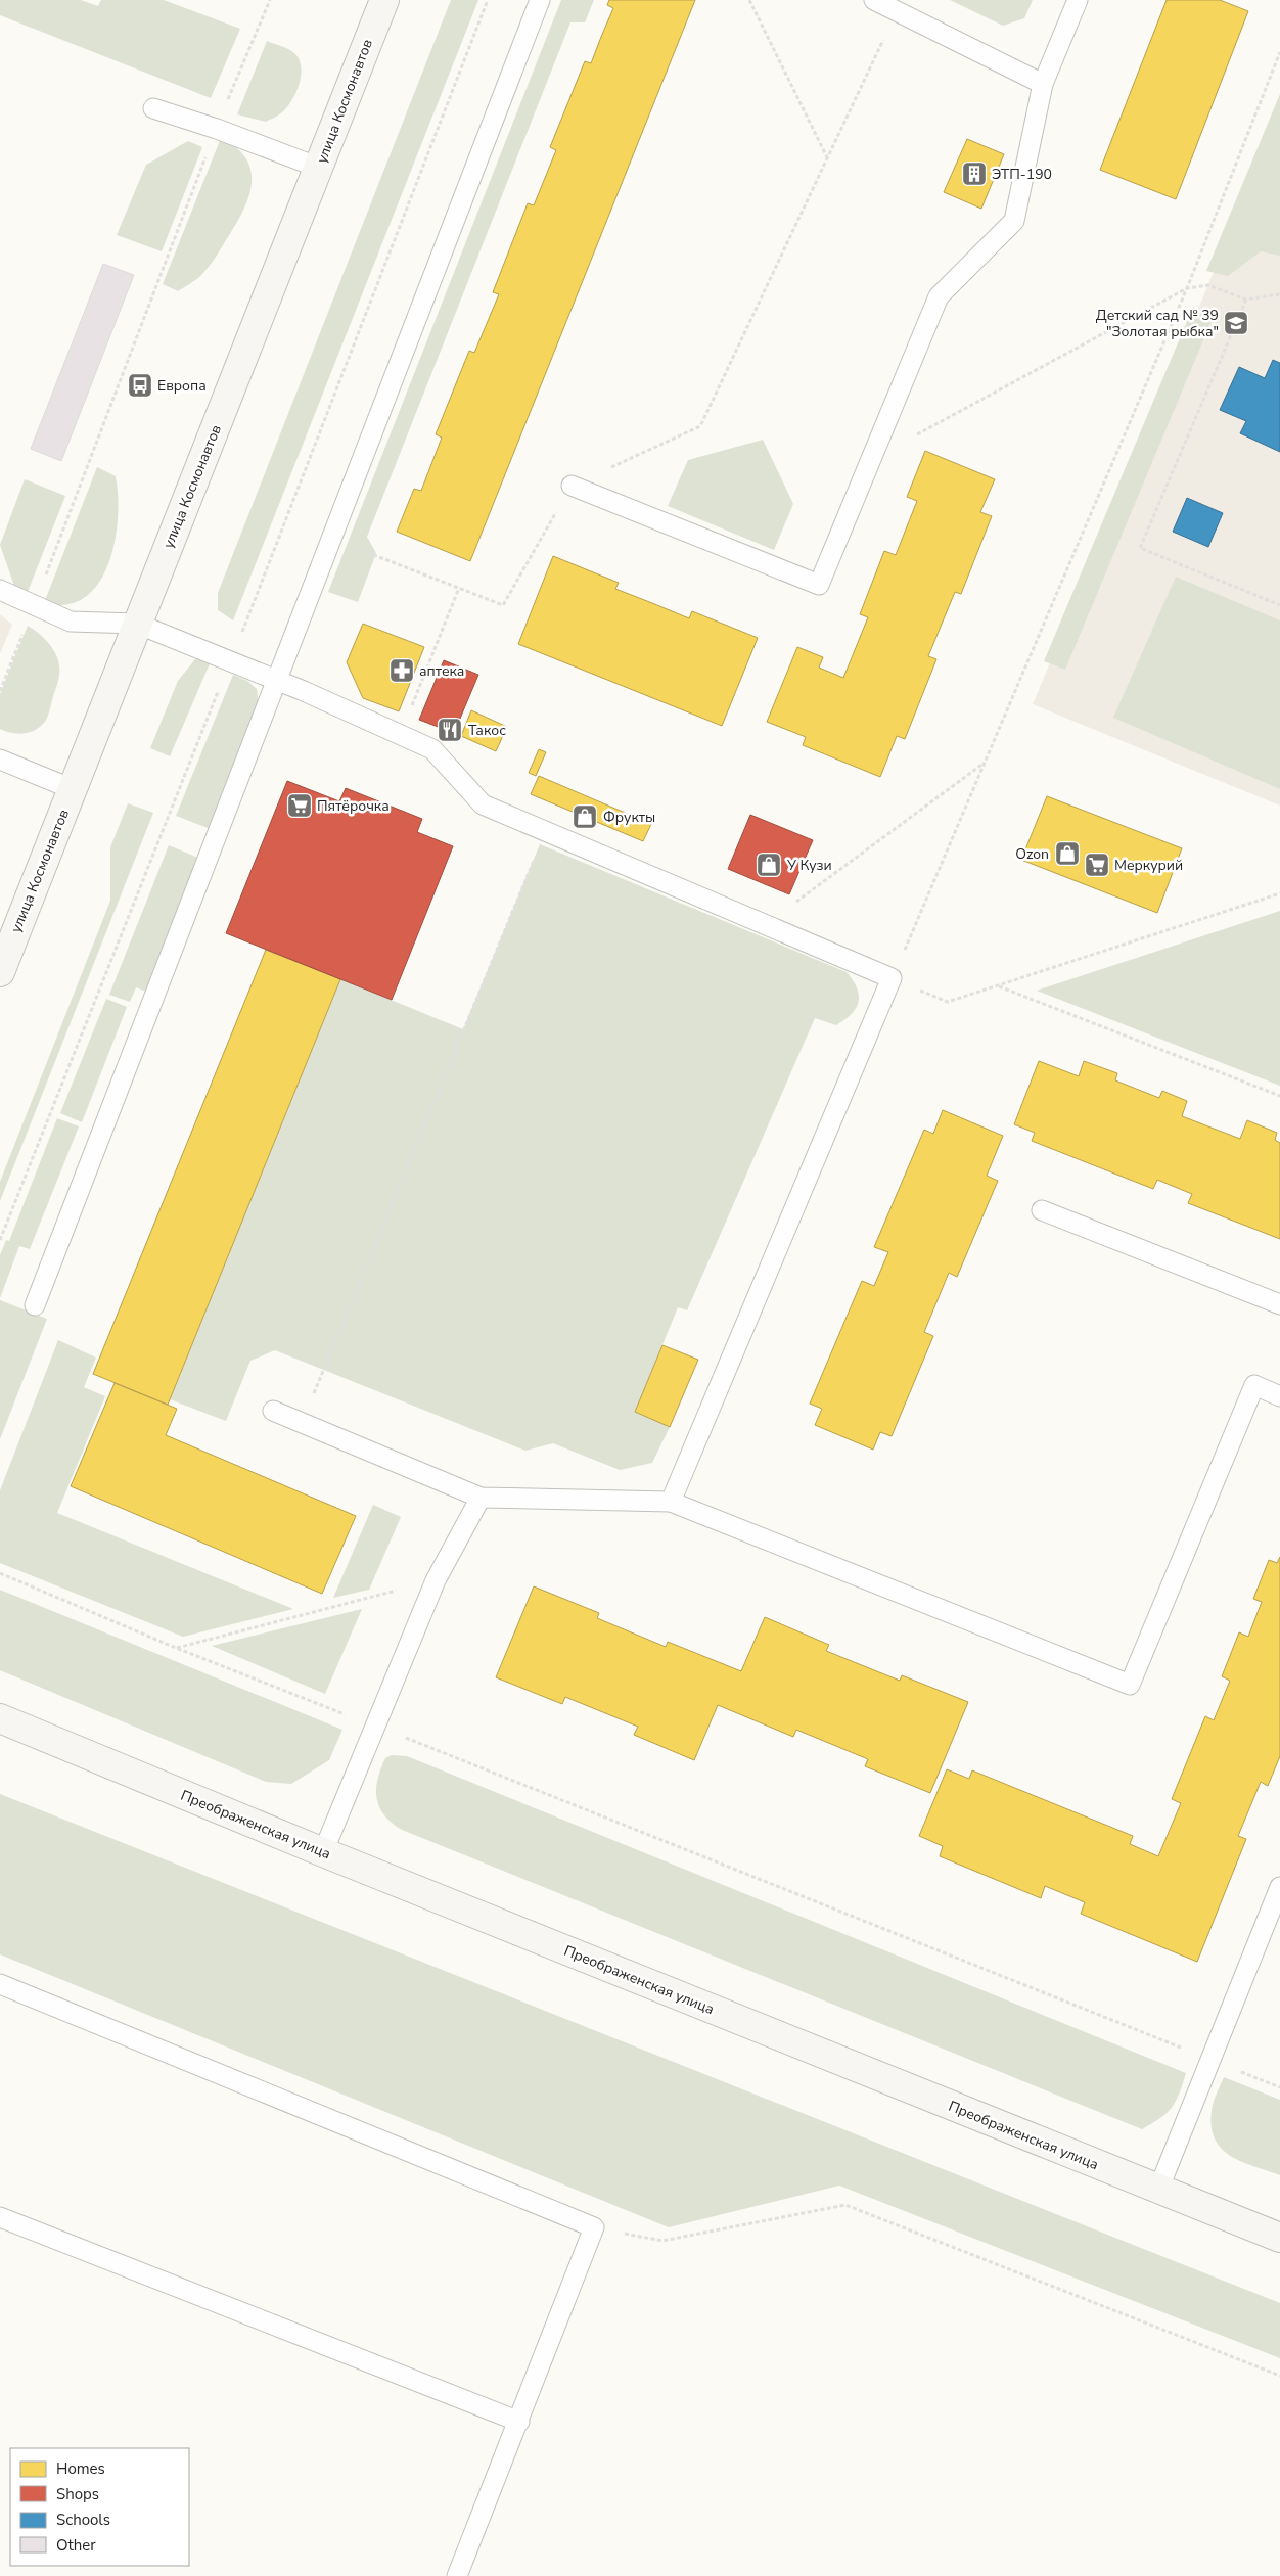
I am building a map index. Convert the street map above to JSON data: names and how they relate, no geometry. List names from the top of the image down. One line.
{"streets":{"main road":["улица Космонавтов","Преображенская улица"]},"places":{"building":["ЭТП-190"],"school or university":["Детский сад № 39 \"Золотая рыбка\""],"bus stop":["Европа"],"pharmacy":["аптека"],"restaurant":["Такос"],"supermarket":["Пятёрочка","Меркурий"],"shop":["Фрукты","Ozon","У Кузи"]},"legend":["Homes","Shops","Schools","Other"]}
